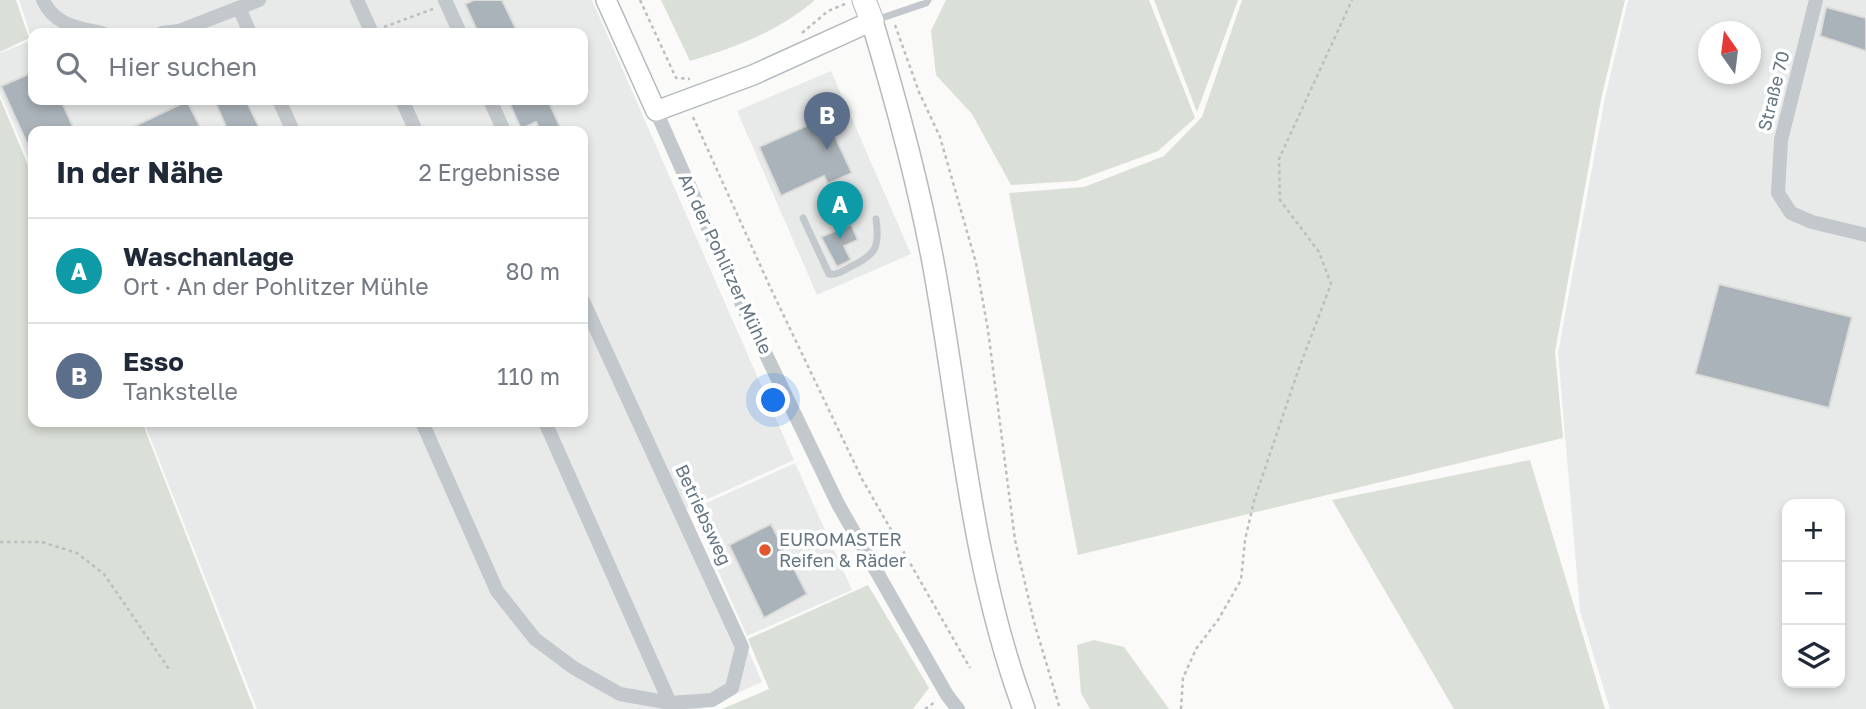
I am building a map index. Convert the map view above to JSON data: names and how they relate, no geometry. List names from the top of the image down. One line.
{"streets":{"main road":["An der Pohlitzer Mühle"],"street":["Straße 70","Betriebsweg"]},"places":["EUROMASTER Reifen & Räder"],"north":"top","page":{"search":"Hier suchen","pins":["B","A"],"heading":["In der Nähe","2 Ergebnisse"],"list":[{"mark":"A","name":"Waschanlage","note":"Ort · An der Pohlitzer Mühle","value":"80 m"},{"mark":"B","name":"Esso","note":"Tankstelle","value":"110 m"}],"map_buttons":["+","−"]}}
